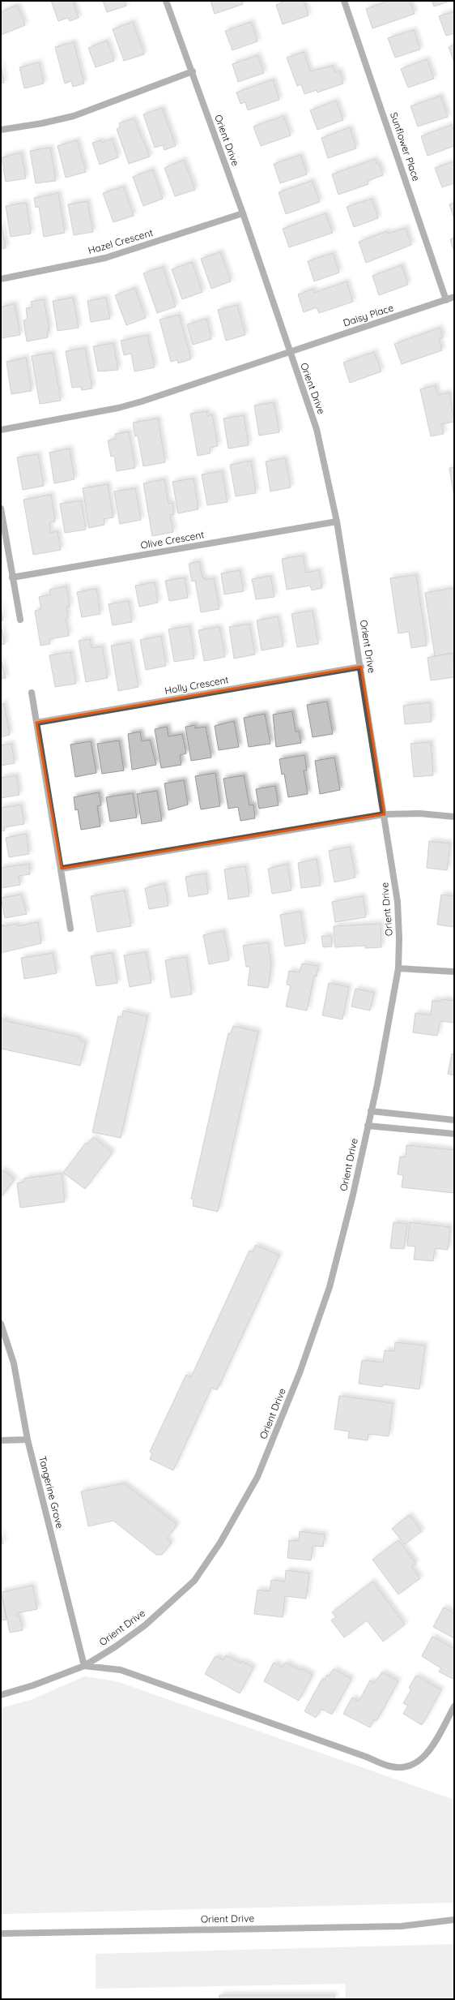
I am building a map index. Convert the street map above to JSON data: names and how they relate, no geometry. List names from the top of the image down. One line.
{"streets":{"street":["Orient Drive","Sunflower Place","Hazel Crescent","Daisy Place","Olive Crescent","Holly Crescent","Tangerine Grove"]},"crossings":[["Orient Drive","Hazel Crescent"],["Orient Drive","Daisy Place"],["Orient Drive","Olive Crescent"],["Orient Drive","Holly Crescent"],["Orient Drive","Tangerine Grove"],["Sunflower Place","Daisy Place"]]}
